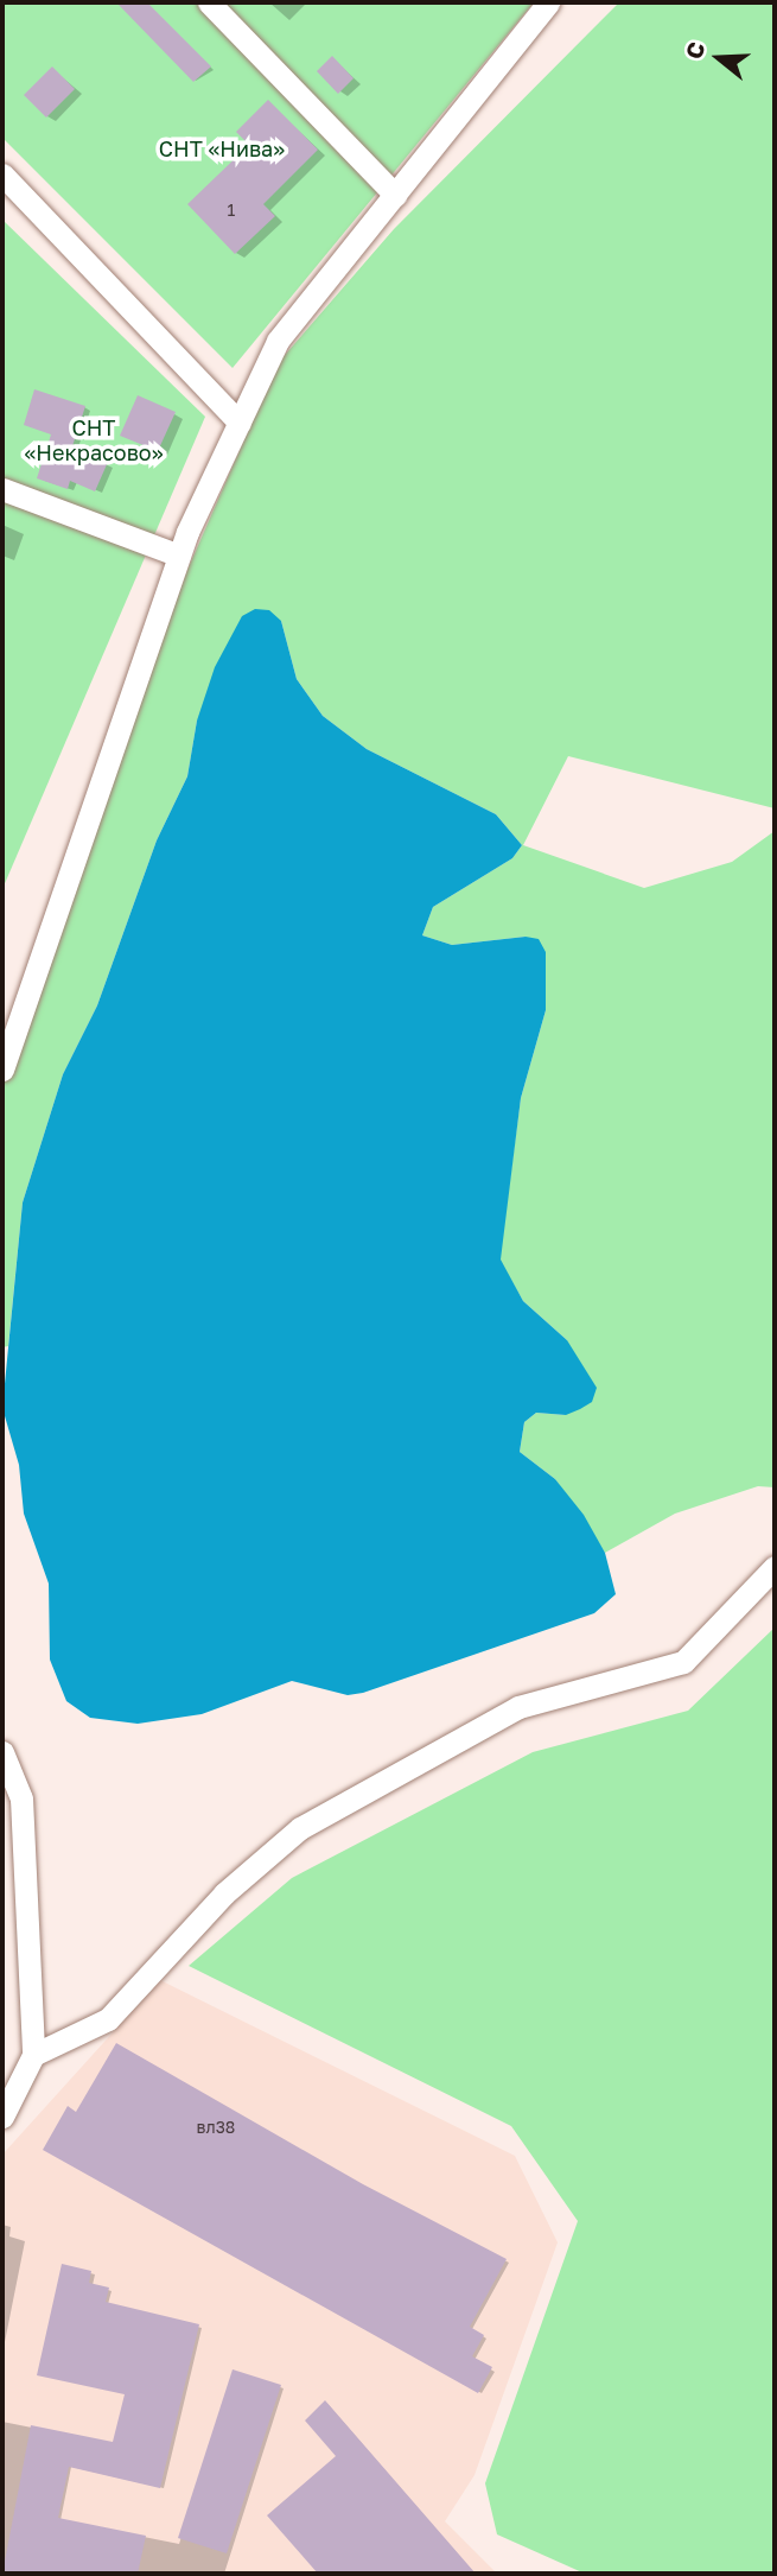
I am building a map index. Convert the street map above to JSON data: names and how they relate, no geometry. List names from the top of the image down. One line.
{"parks":["СНТ «Нива»","СНТ «Некрасово»"],"house_numbers":["1","вл38"],"north":"left"}
